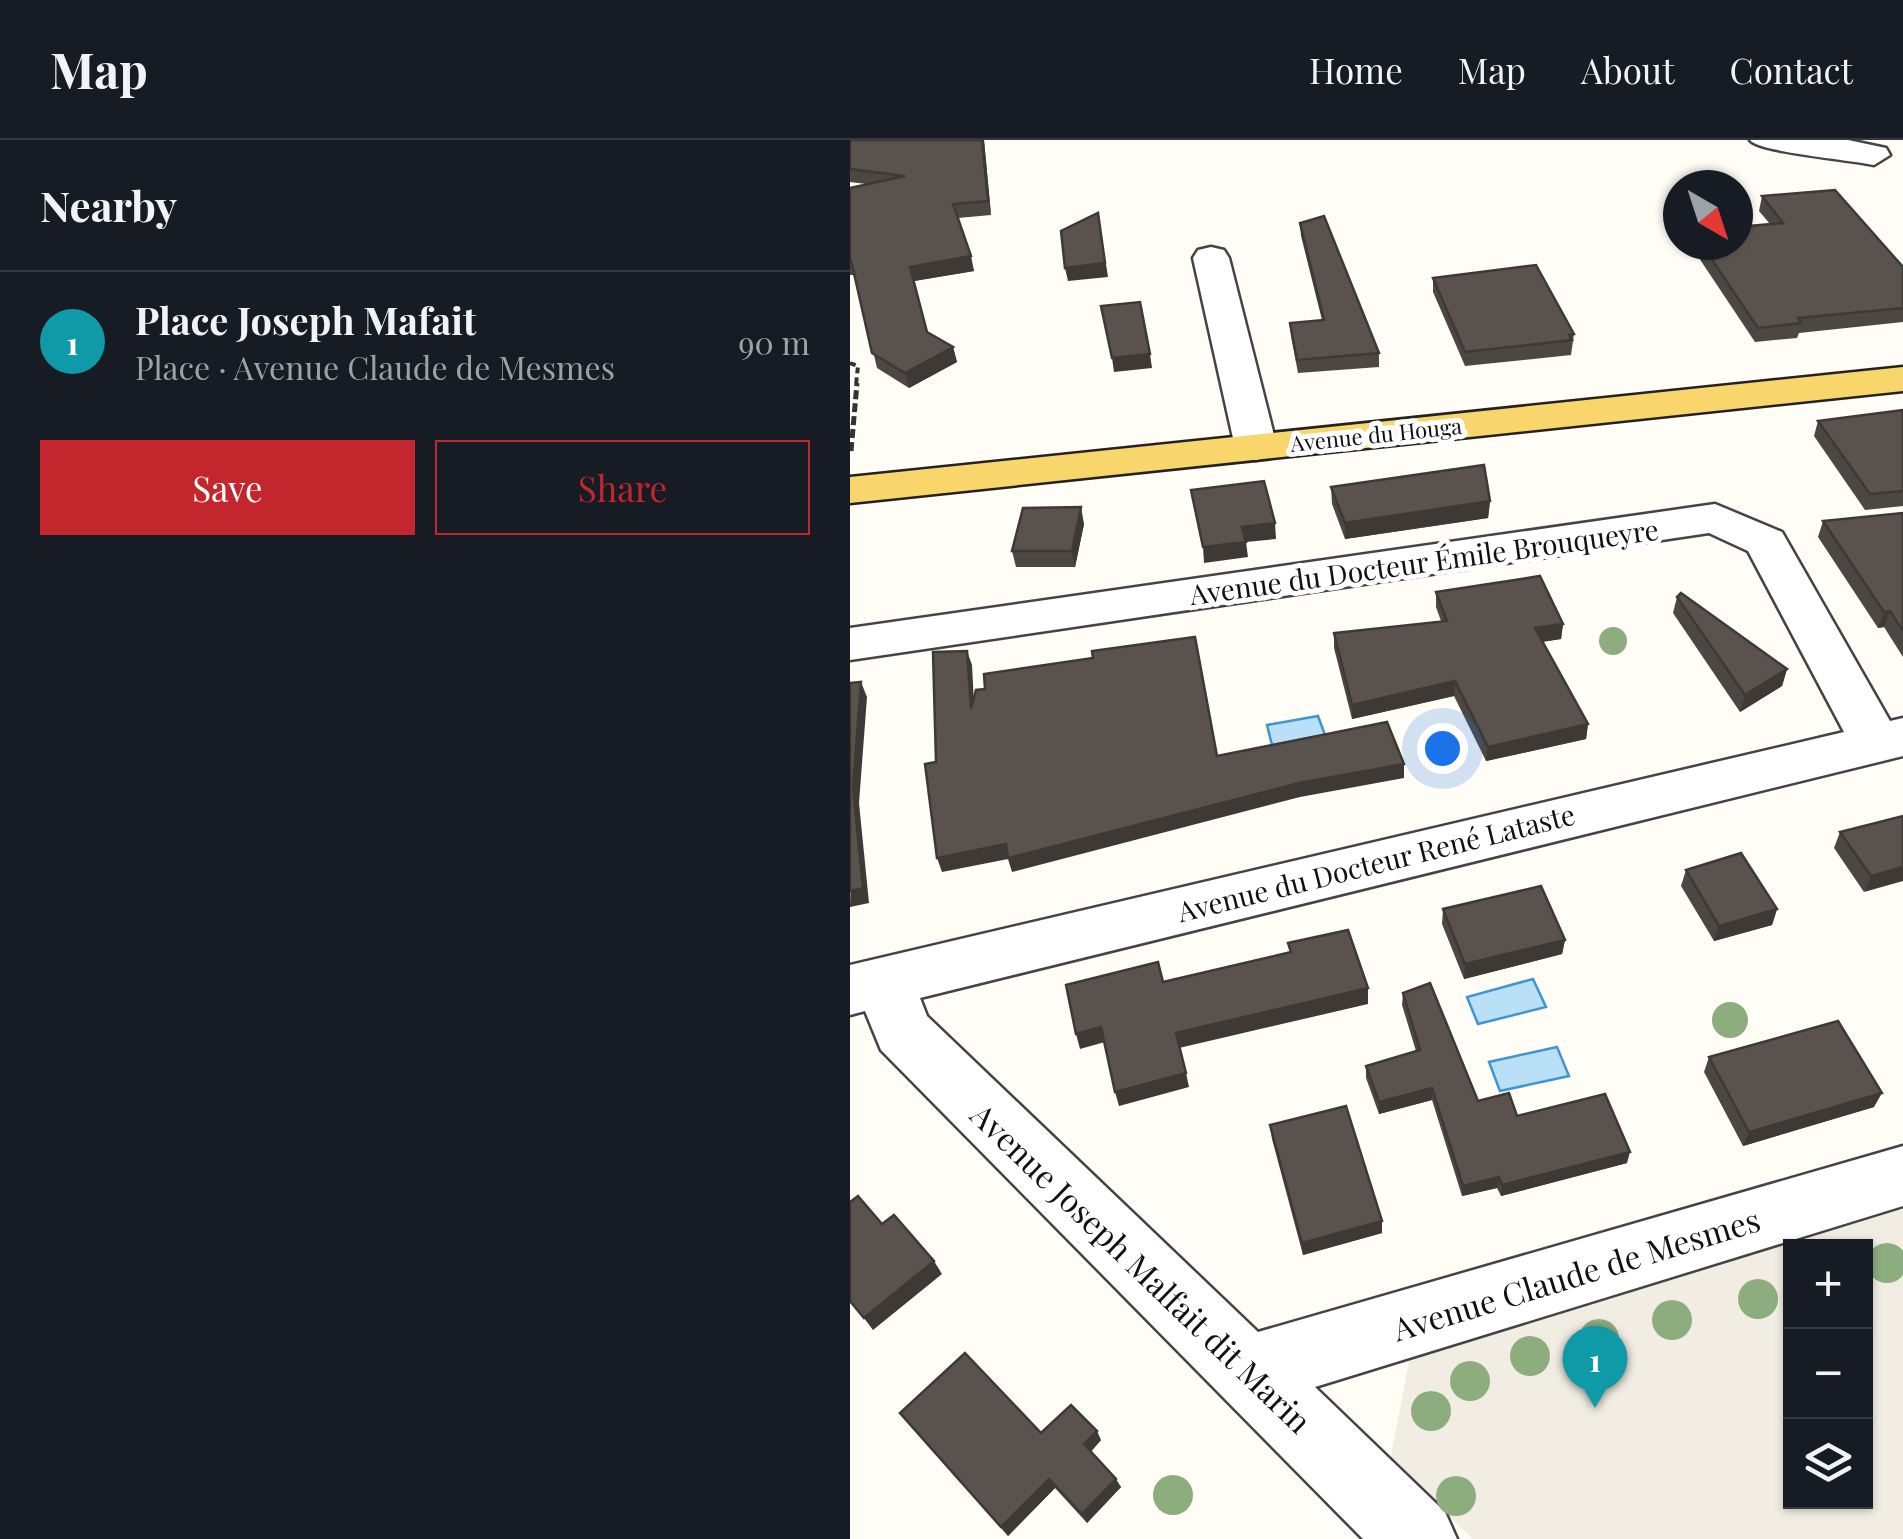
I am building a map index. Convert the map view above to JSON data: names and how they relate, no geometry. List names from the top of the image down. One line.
{"streets":{"main road":["Avenue du Houga"],"street":["Avenue du Docteur Émile Brouqueyre","Avenue du Docteur René Lataste","Avenue Joseph Malfait dit Marin","Avenue Claude de Mesmes"]},"crossings":[["Avenue du Docteur Émile Brouqueyre","Avenue du Docteur René Lataste"],["Avenue du Docteur René Lataste","Avenue Joseph Malfait dit Marin"],["Avenue Joseph Malfait dit Marin","Avenue Claude de Mesmes"]],"north":"bottom right","page":{"header":"Map","nav":["Home","Map","About","Contact"],"heading":"Nearby","list":[{"mark":"1","name":"Place Joseph Mafait","note":"Place · Avenue Claude de Mesmes","value":"90 m"}],"buttons":["Save","Share"],"map_buttons":["+","−"],"pins":"1"}}
